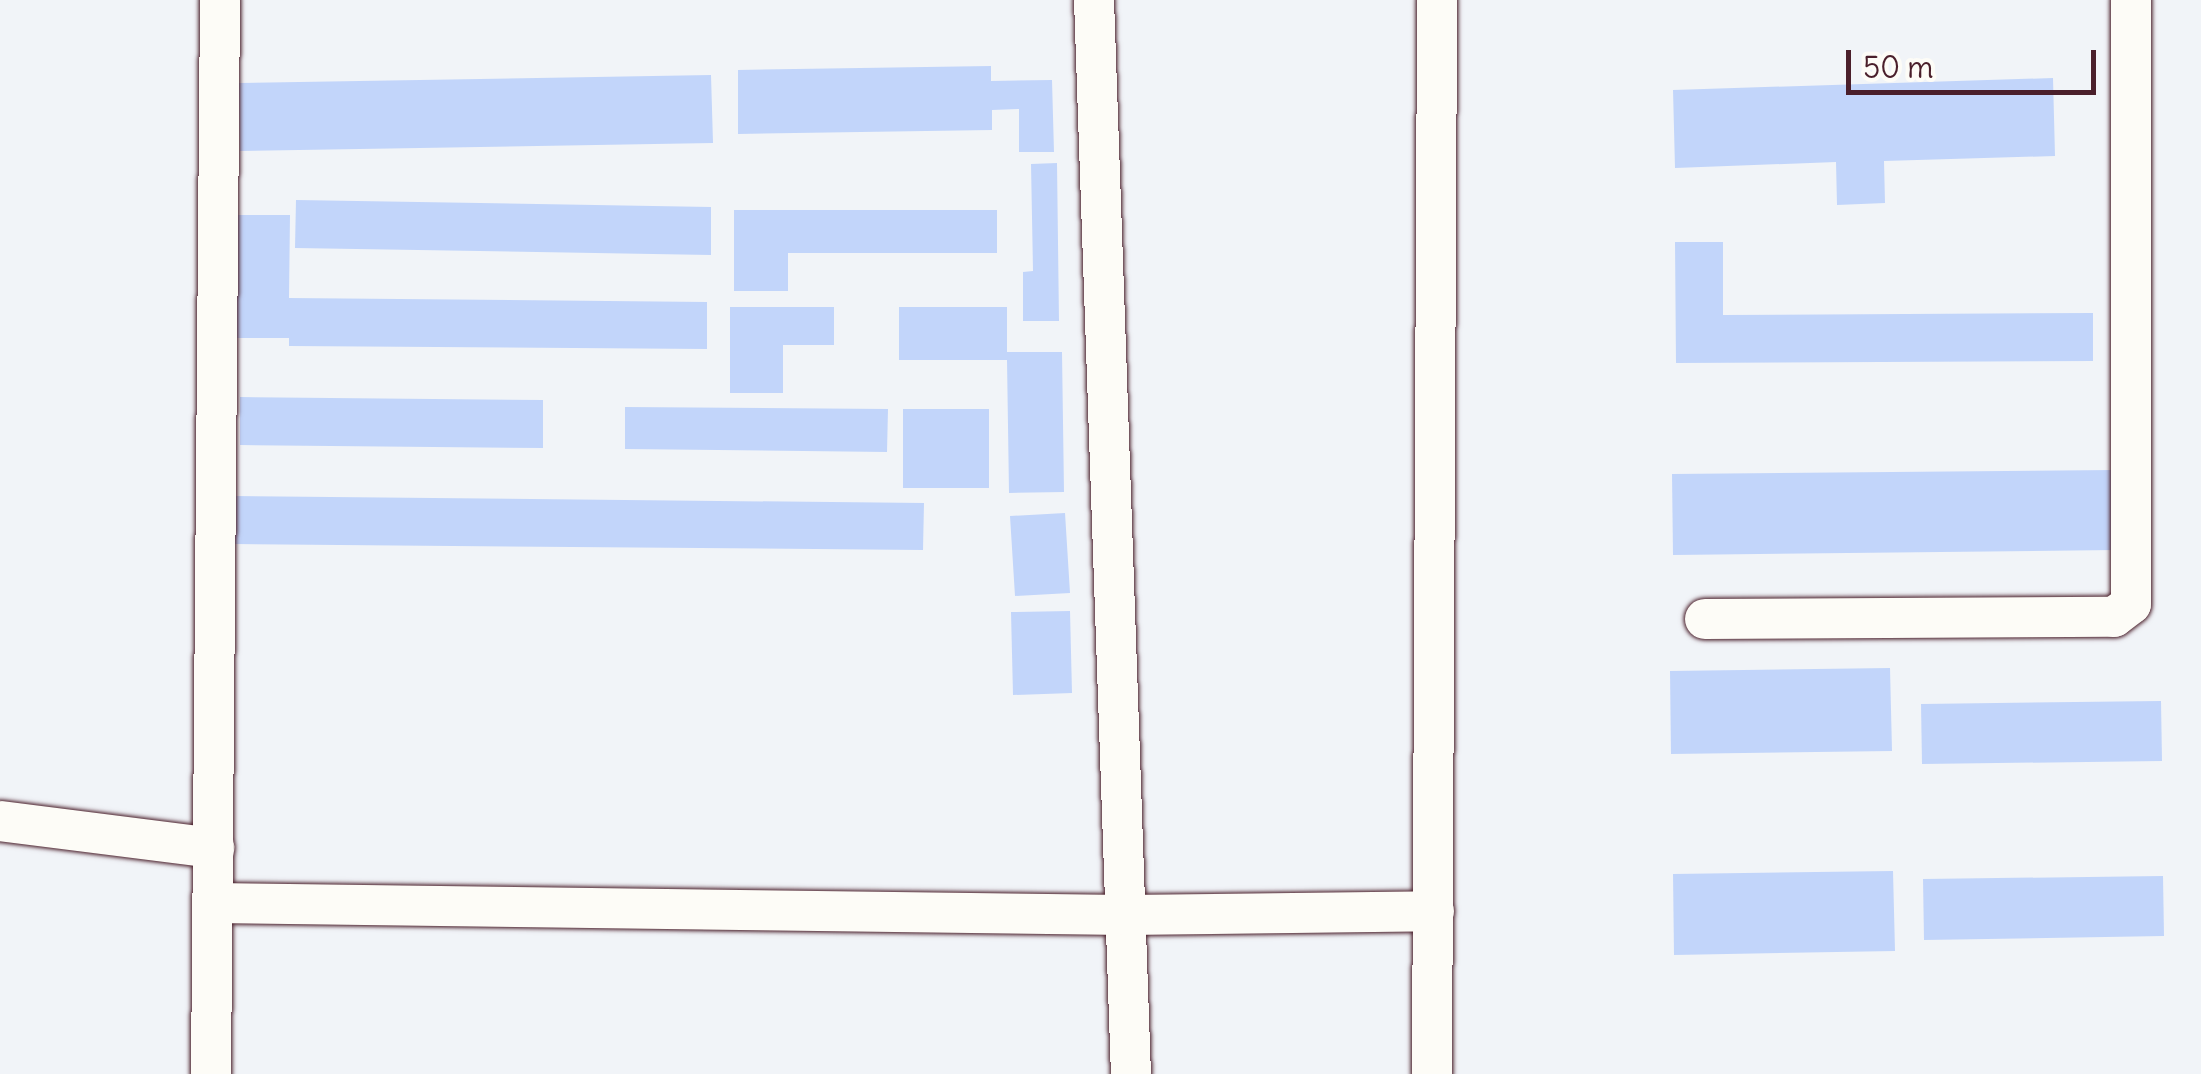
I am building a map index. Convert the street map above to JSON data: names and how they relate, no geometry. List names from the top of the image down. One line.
{"scale_bar":"50 m"}
